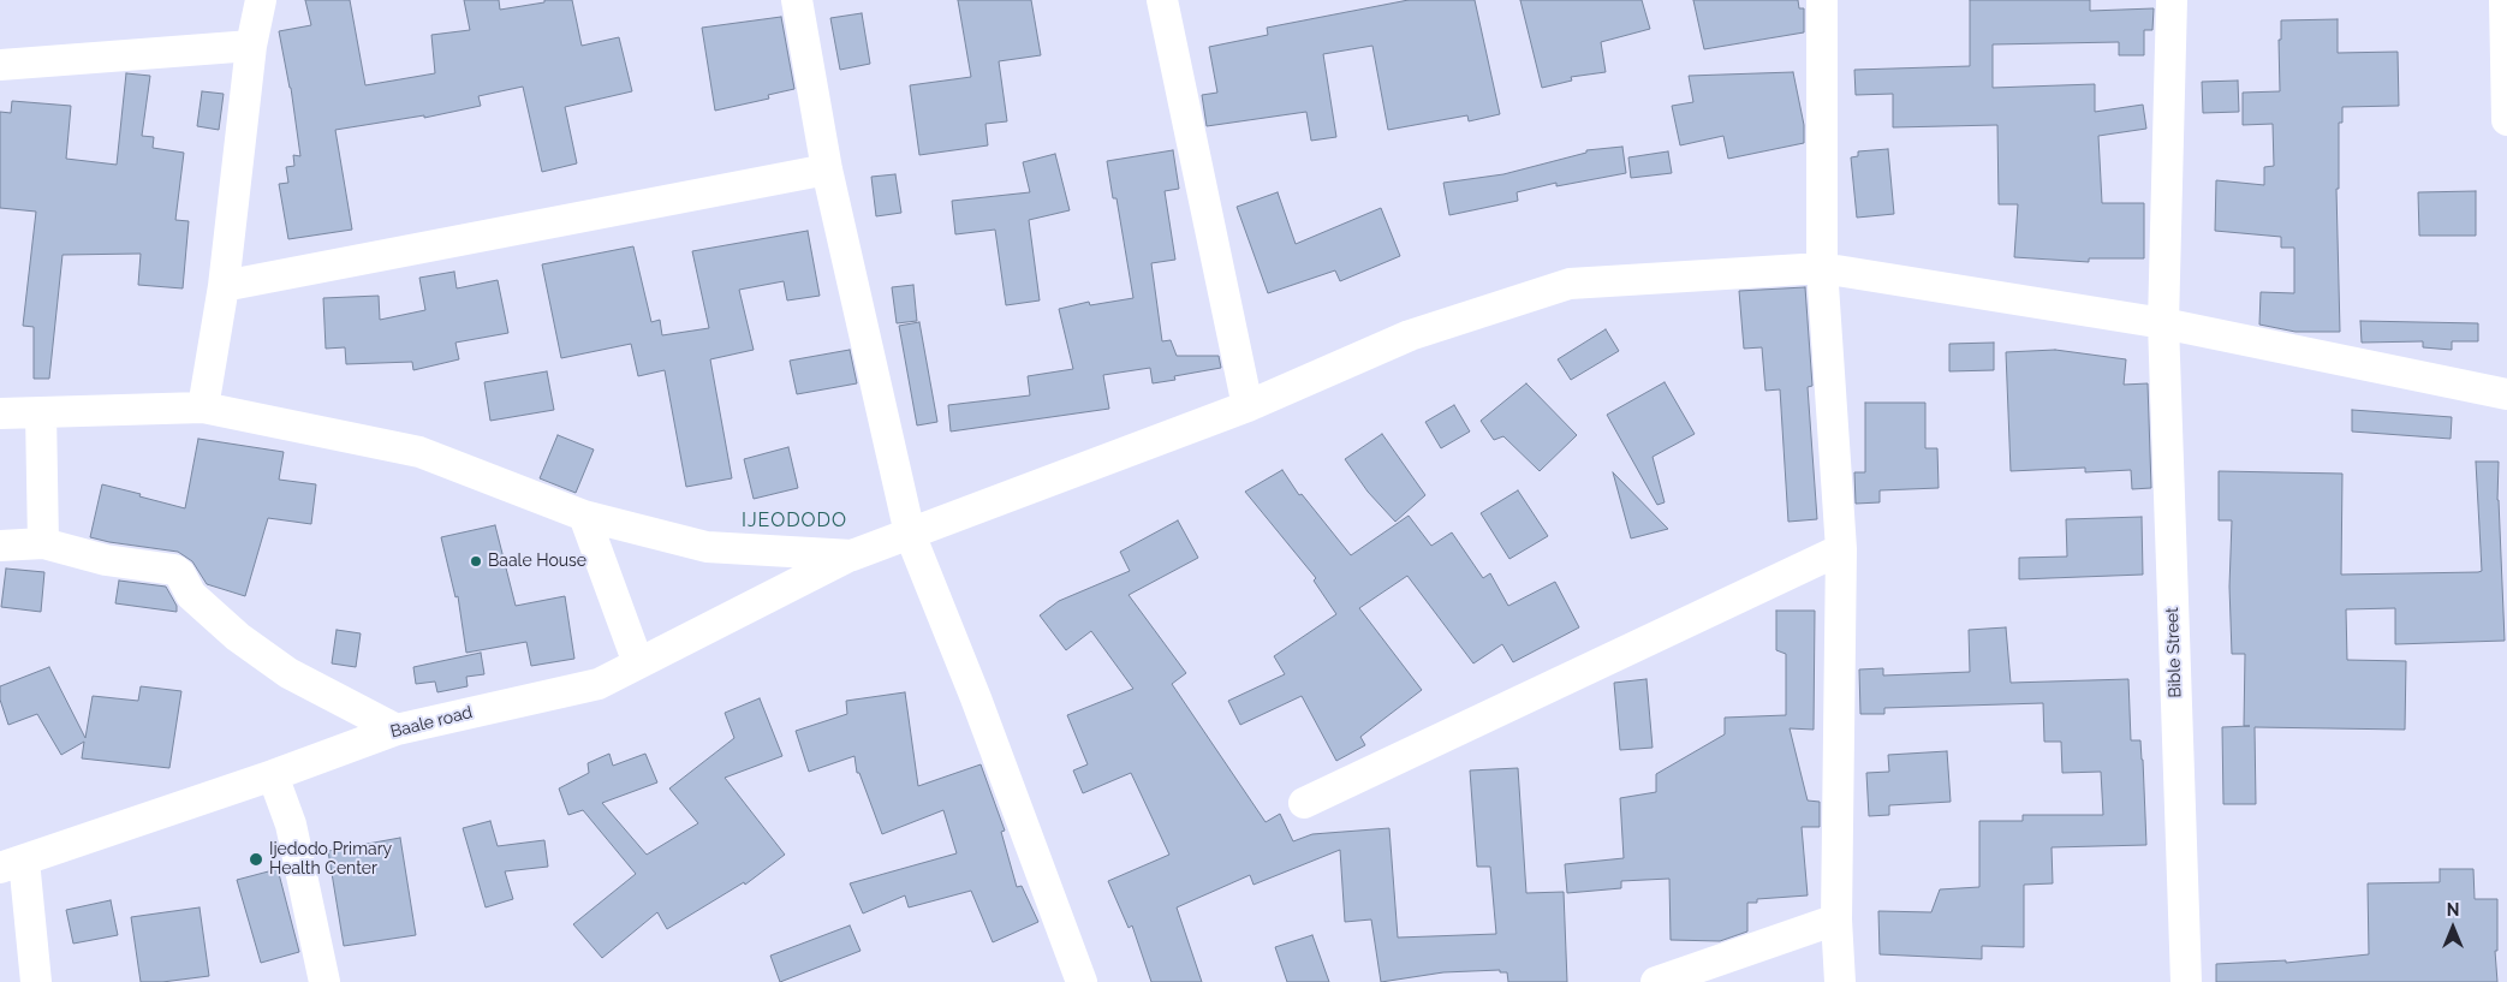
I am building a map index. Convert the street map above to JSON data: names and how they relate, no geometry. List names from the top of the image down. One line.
{"streets":{"street":["Bible Street","Baale road"]},"crossings":[["Bible Street","Baale road"]],"districts":["IJEODODO"],"places":["Baale House","Ijedodo Primary Health Center"],"north":"top"}
